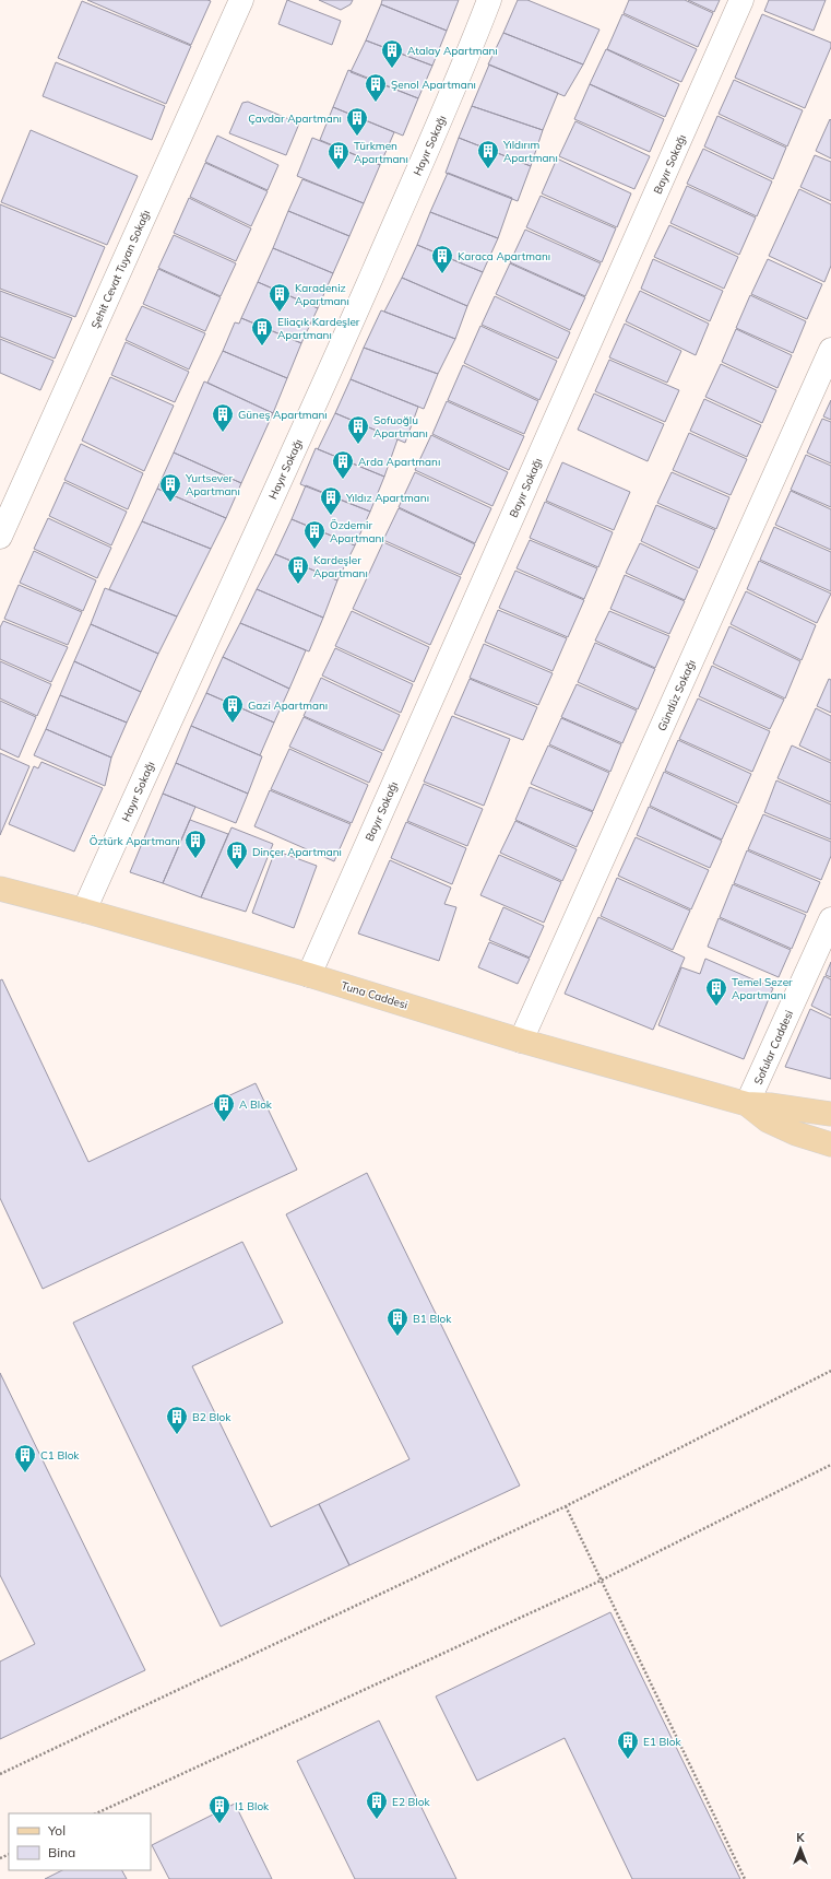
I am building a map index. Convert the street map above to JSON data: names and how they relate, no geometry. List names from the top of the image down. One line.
{"streets":{"main road":["Tuna Caddesi"],"street":["Hayır Sokağı","Bayır Sokağı","Şehit Cevat Tuyan Sokağı","Gündüz Sokağı","Sofular Caddesi"]},"crossings":[["Hayır Sokağı","Tuna Caddesi"],["Bayır Sokağı","Tuna Caddesi"],["Gündüz Sokağı","Tuna Caddesi"],["Tuna Caddesi","Sofular Caddesi"]],"places":{"building":["Atalay Apartmanı","Şenol Apartmanı","Çavdar Apartmanı","Yıldırım Apartmanı","Türkmen Apartmanı","Karaca Apartmanı","Karadeniz Apartmanı","Eliaçık Kardeşler Apartmanı","Güneş Apartmanı","Sofuoğlu Apartmanı","Arda Apartmanı","Yurtsever Apartmanı","Yıldız Apartmanı","Özdemir Apartmanı","Kardeşler Apartmanı","Gazi Apartmanı","Öztürk Apartmanı","Dinçer Apartmanı","Temel Sezer Apartmanı","A Blok","B1 Blok","B2 Blok","C1 Blok","E1 Blok","E2 Blok","I1 Blok"]},"legend":["Yol","Bina"],"north":"top"}
